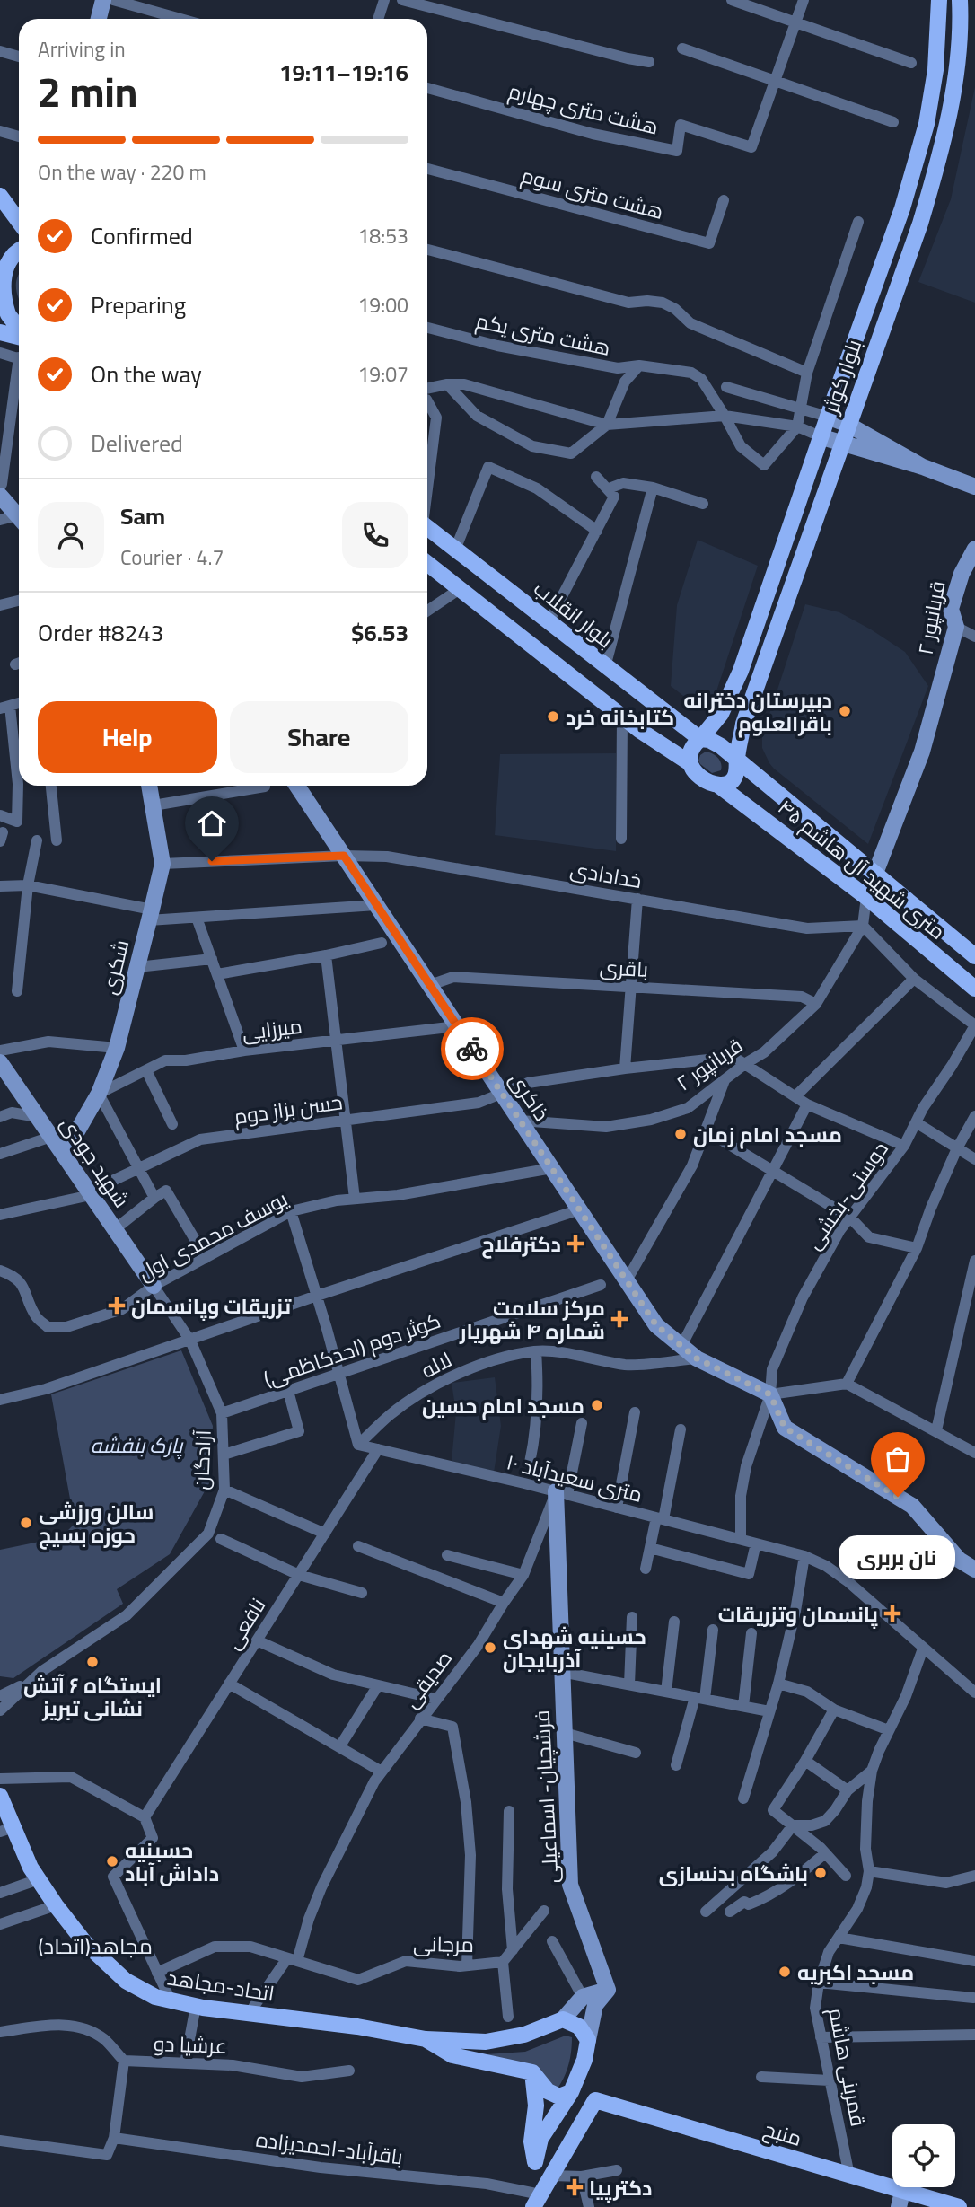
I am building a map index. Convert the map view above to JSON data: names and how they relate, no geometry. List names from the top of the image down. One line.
{"streets":{"main road":["بلوار کوثر","بلوار انقلاب","قربانپور ۲","۴۵ متری شهید آل هاشم","شکری","ذاکری","شهید جودی","فرشچیان- اسماعیلی","اتحاد-مجاهد","منبح"],"street":["هشت متری چهارم","هشت متری سوم","هشت متری یکم","خدادادی","باقری","میرزایی","حسن بزاز دوم","دوستی-بخشی","یوسف محمدی اول","کوثر دوم (احدکاظمی)","لاله","آزادگان","۱۰ متری سعیدآباد","نافعی","صدیقی","مرجانی","عرشیا دو","قمربنی هاشم","باقرآباد-احمدیزاده"]},"crossings":[["بلوار کوثر","بلوار انقلاب"],["بلوار کوثر","۴۵ متری شهید آل هاشم"],["بلوار انقلاب","۴۵ متری شهید آل هاشم"],["قربانپور ۲","۴۵ متری شهید آل هاشم"],["قربانپور ۲","خدادادی"],["قربانپور ۲","باقری"],["قربانپور ۲","ذاکری"],["قربانپور ۲","حسن بزاز دوم"],["خدادادی","شکری"],["خدادادی","ذاکری"],["شکری","میرزایی"],["شکری","شهید جودی"],["باقری","ذاکری"],["میرزایی","ذاکری"],["ذاکری","حسن بزاز دوم"],["ذاکری","دوستی-بخشی"],["ذاکری","یوسف محمدی اول"],["ذاکری","لاله"],["حسن بزاز دوم","شهید جودی"],["شهید جودی","یوسف محمدی اول"],["شهید جودی","آزادگان"],["دوستی-بخشی","۱۰ متری سعیدآباد"],["یوسف محمدی اول","آزادگان"],["کوثر دوم (احدکاظمی)","آزادگان"],["لاله","۱۰ متری سعیدآباد"],["۱۰ متری سعیدآباد","نافعی"],["۱۰ متری سعیدآباد","صدیقی"],["۱۰ متری سعیدآباد","فرشچیان- اسماعیلی"],["۱۰ متری سعیدآباد","قمربنی هاشم"],["صدیقی","فرشچیان- اسماعیلی"],["صدیقی","مرجانی"],["عرشیا دو","باقرآباد-احمدیزاده"],["قمربنی هاشم","منبح"]],"districts":["مجاهد(اتحاد)"],"parks":["پارک بنفشه"],"places":{"other":["دبیرستان دخترانه باقرالعلوم","کتابخانه خرد","مسجد امام زمان","مسجد امام حسین","نان بربری","سالن ورزشی حوزه بسیج","حسینیه شهدای آذربایجان","ایستگاه ۶ آتش نشانی تبریز","حسینیه داداش آباد","باشگاه بدنسازی","مسجد اکبریه"],"health":["دکترفلاح","تزریقات وپانسمان","مرکز سلامت شماره ۴ شهریار","پانسمان وتزریقات","دکترپیا"]},"page":{"heading":["2 min","Arriving in","19:11–19:16"],"panel":["Sam","Courier · 4.7","Order #8243","$6.53"],"bar":"On the way · 220 m","list":[["Confirmed","18:53"],["Preparing","19:00"],["On the way","19:07"],"Delivered"],"buttons":["Help","Share"],"bubble":"نان بربری"}}
